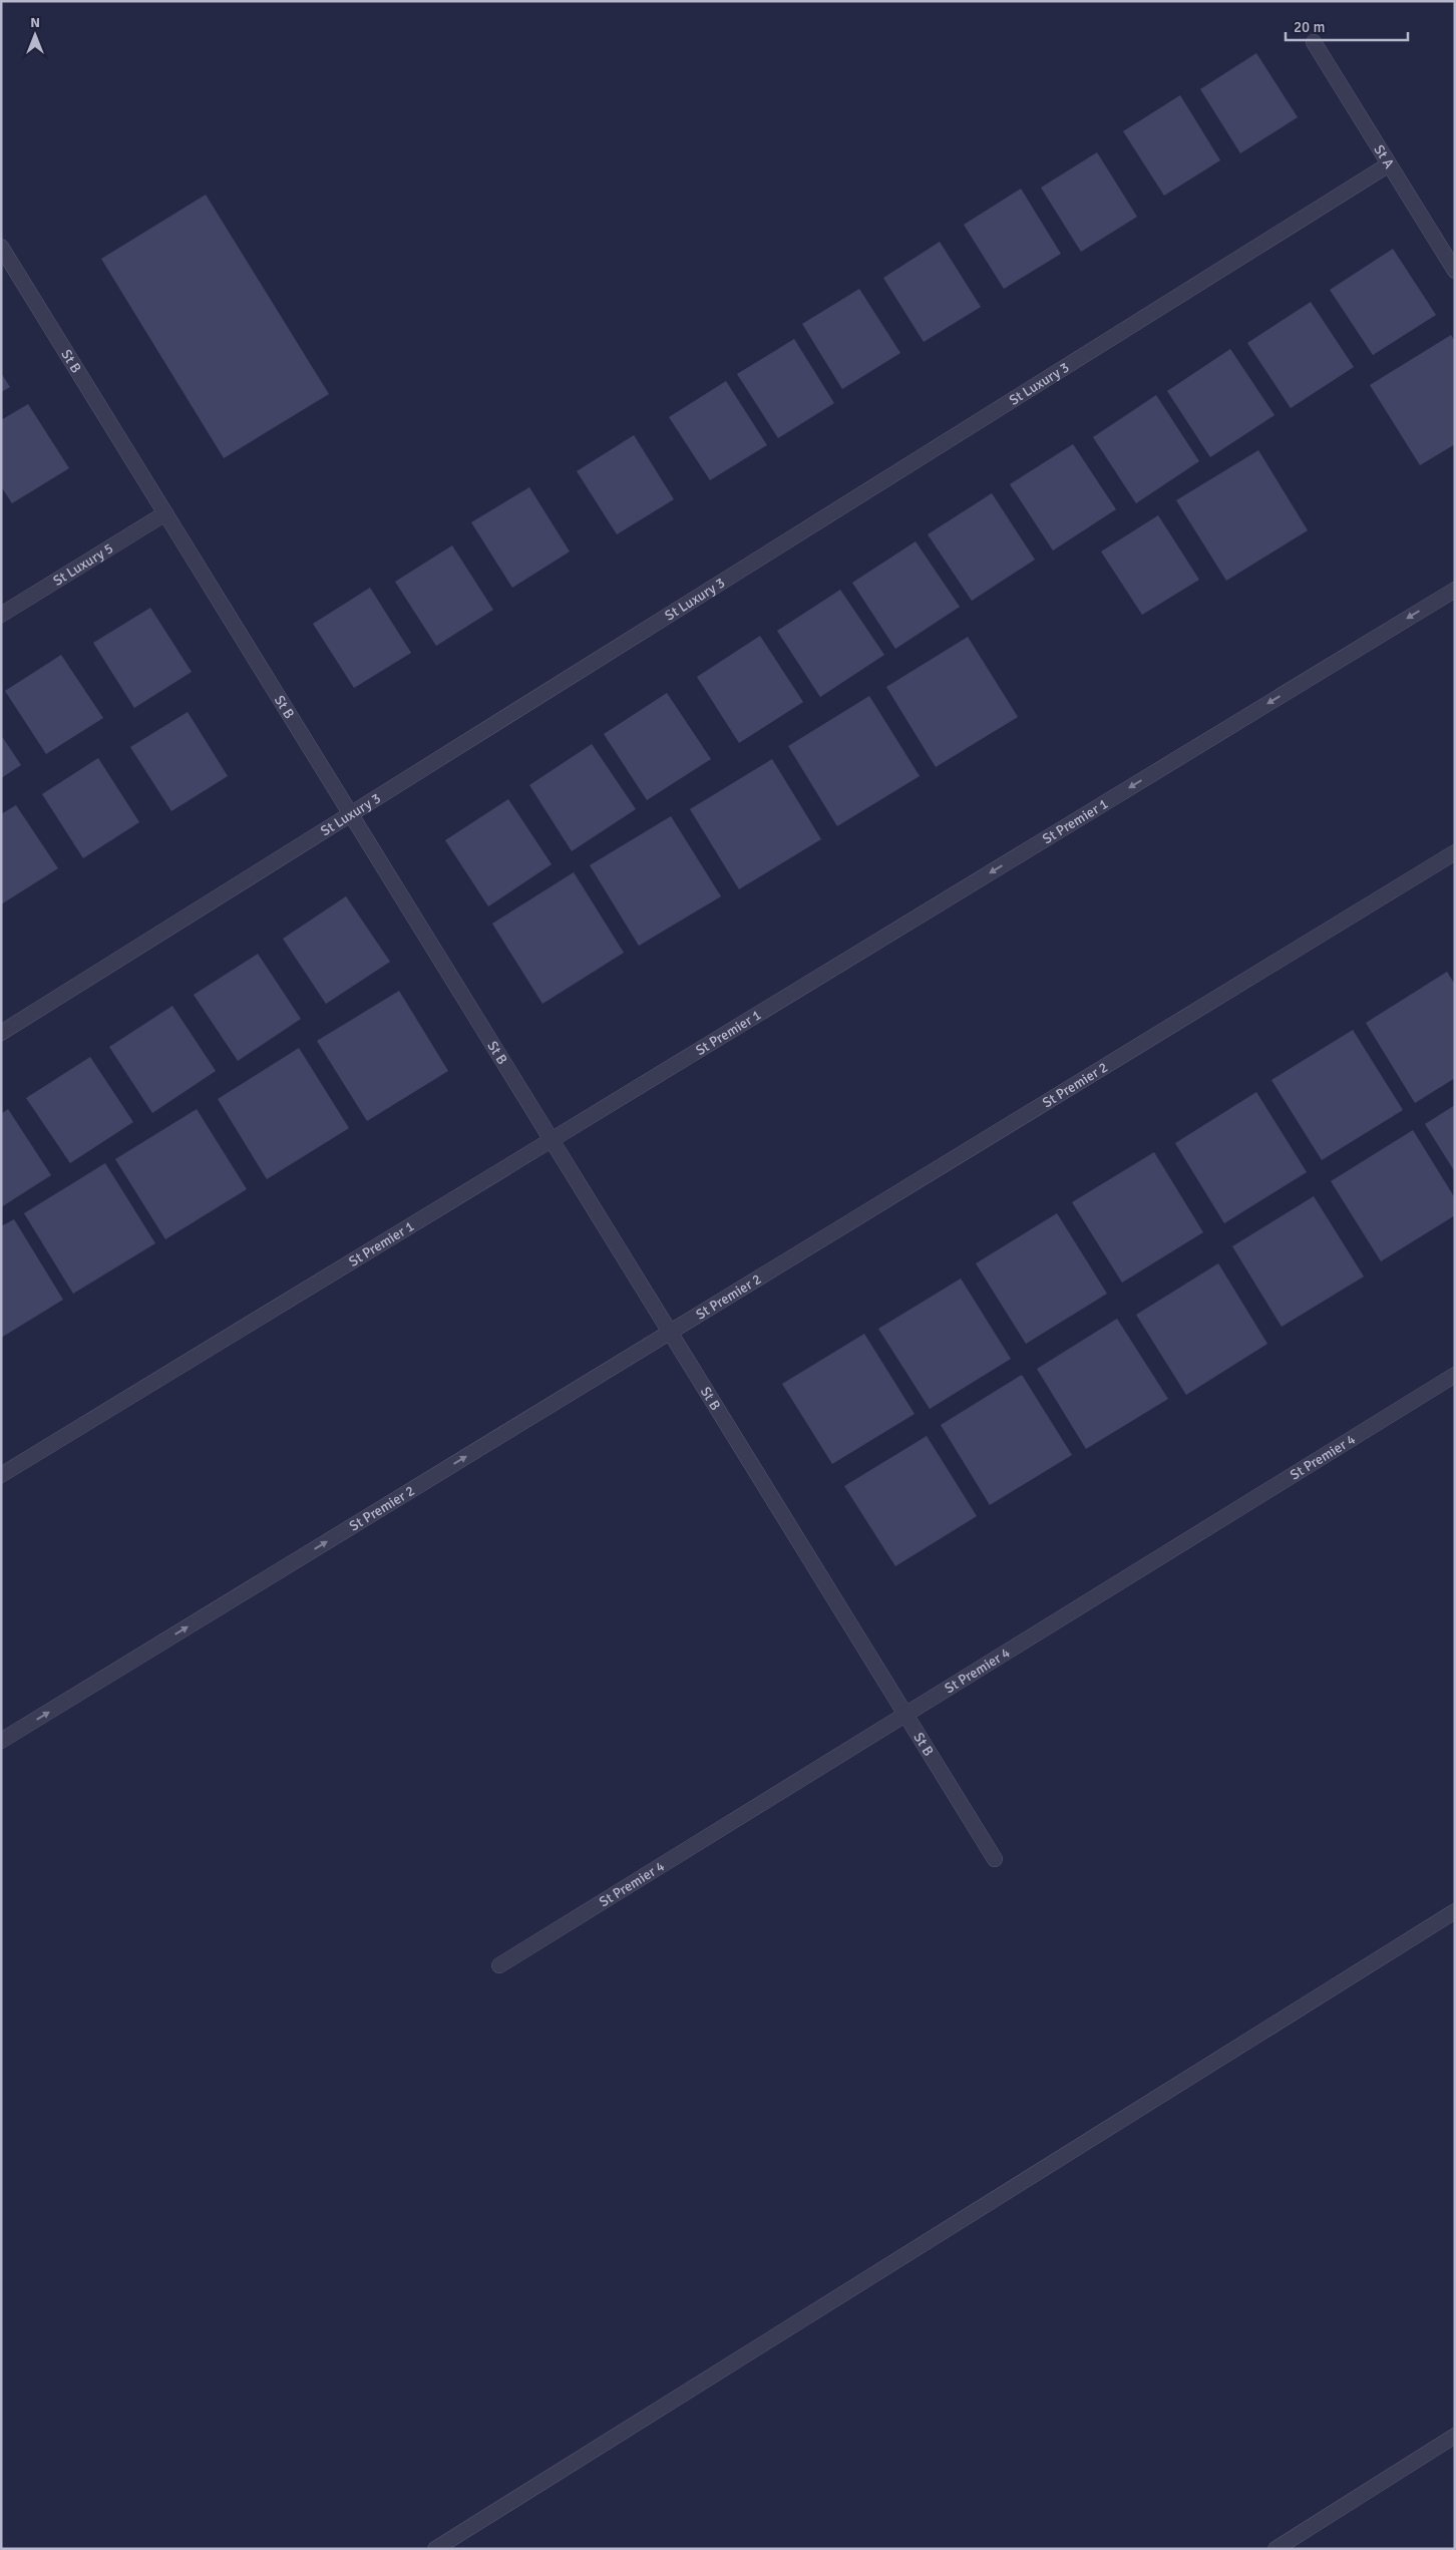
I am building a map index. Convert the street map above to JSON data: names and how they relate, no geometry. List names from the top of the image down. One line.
{"streets":{"street":["St A","St B","St Luxury 3","St Luxury 5","St Premier 1","St Premier 2","St Premier 4"]},"crossings":[["St A","St Luxury 3"],["St B","St Luxury 3"],["St B","St Luxury 5"],["St B","St Premier 1"],["St B","St Premier 2"],["St B","St Premier 4"]],"one_way":["St Premier 1","St Premier 2"],"scale_bar":"20 m","north":"top"}
